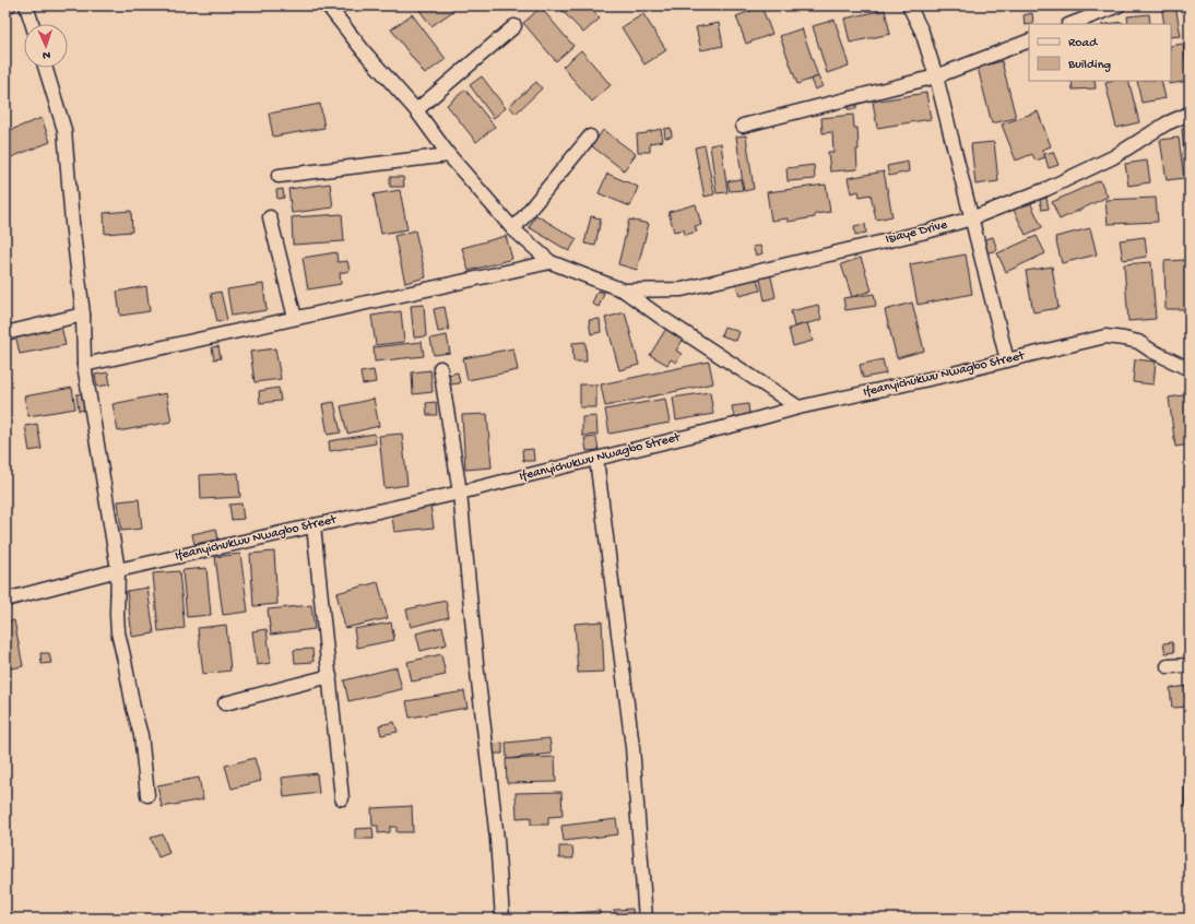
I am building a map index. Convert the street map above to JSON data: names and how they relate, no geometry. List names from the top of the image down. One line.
{"streets":{"street":["Isiaye Drive","Ifeanyichukwu Nwagbo Street"]},"legend":["Road","Building"],"north":"bottom"}
